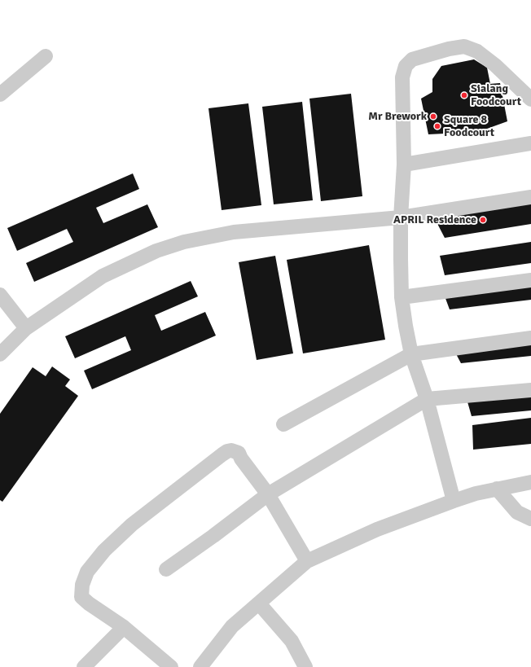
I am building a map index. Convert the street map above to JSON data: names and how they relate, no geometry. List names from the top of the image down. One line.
{"places":["Sialang Foodcourt","Mr Brework","Square 8 Foodcourt","APRIL Residence"]}
